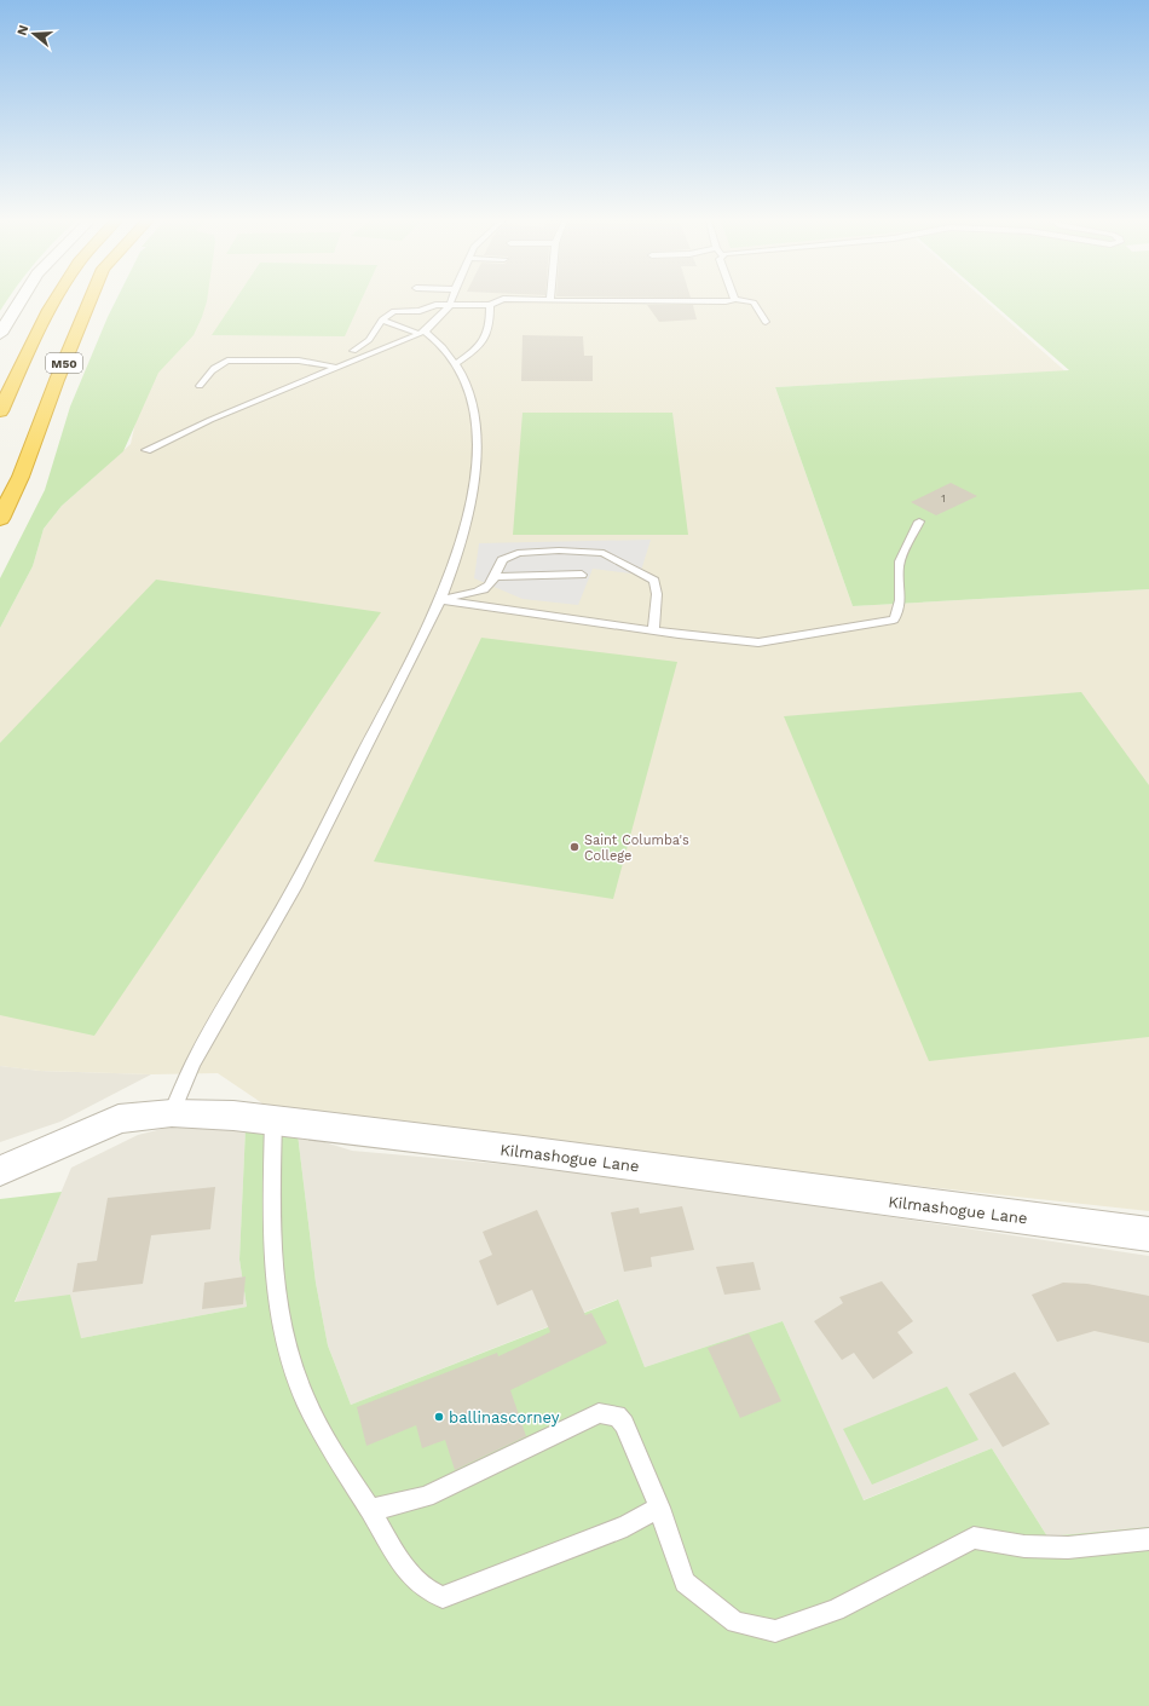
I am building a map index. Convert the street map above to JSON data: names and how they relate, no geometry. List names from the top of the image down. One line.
{"streets":{"highway":["M50"],"street":["Kilmashogue Lane"]},"places":["Saint Columba's College","ballinascorney"],"house_numbers":["1"],"north":"left"}
